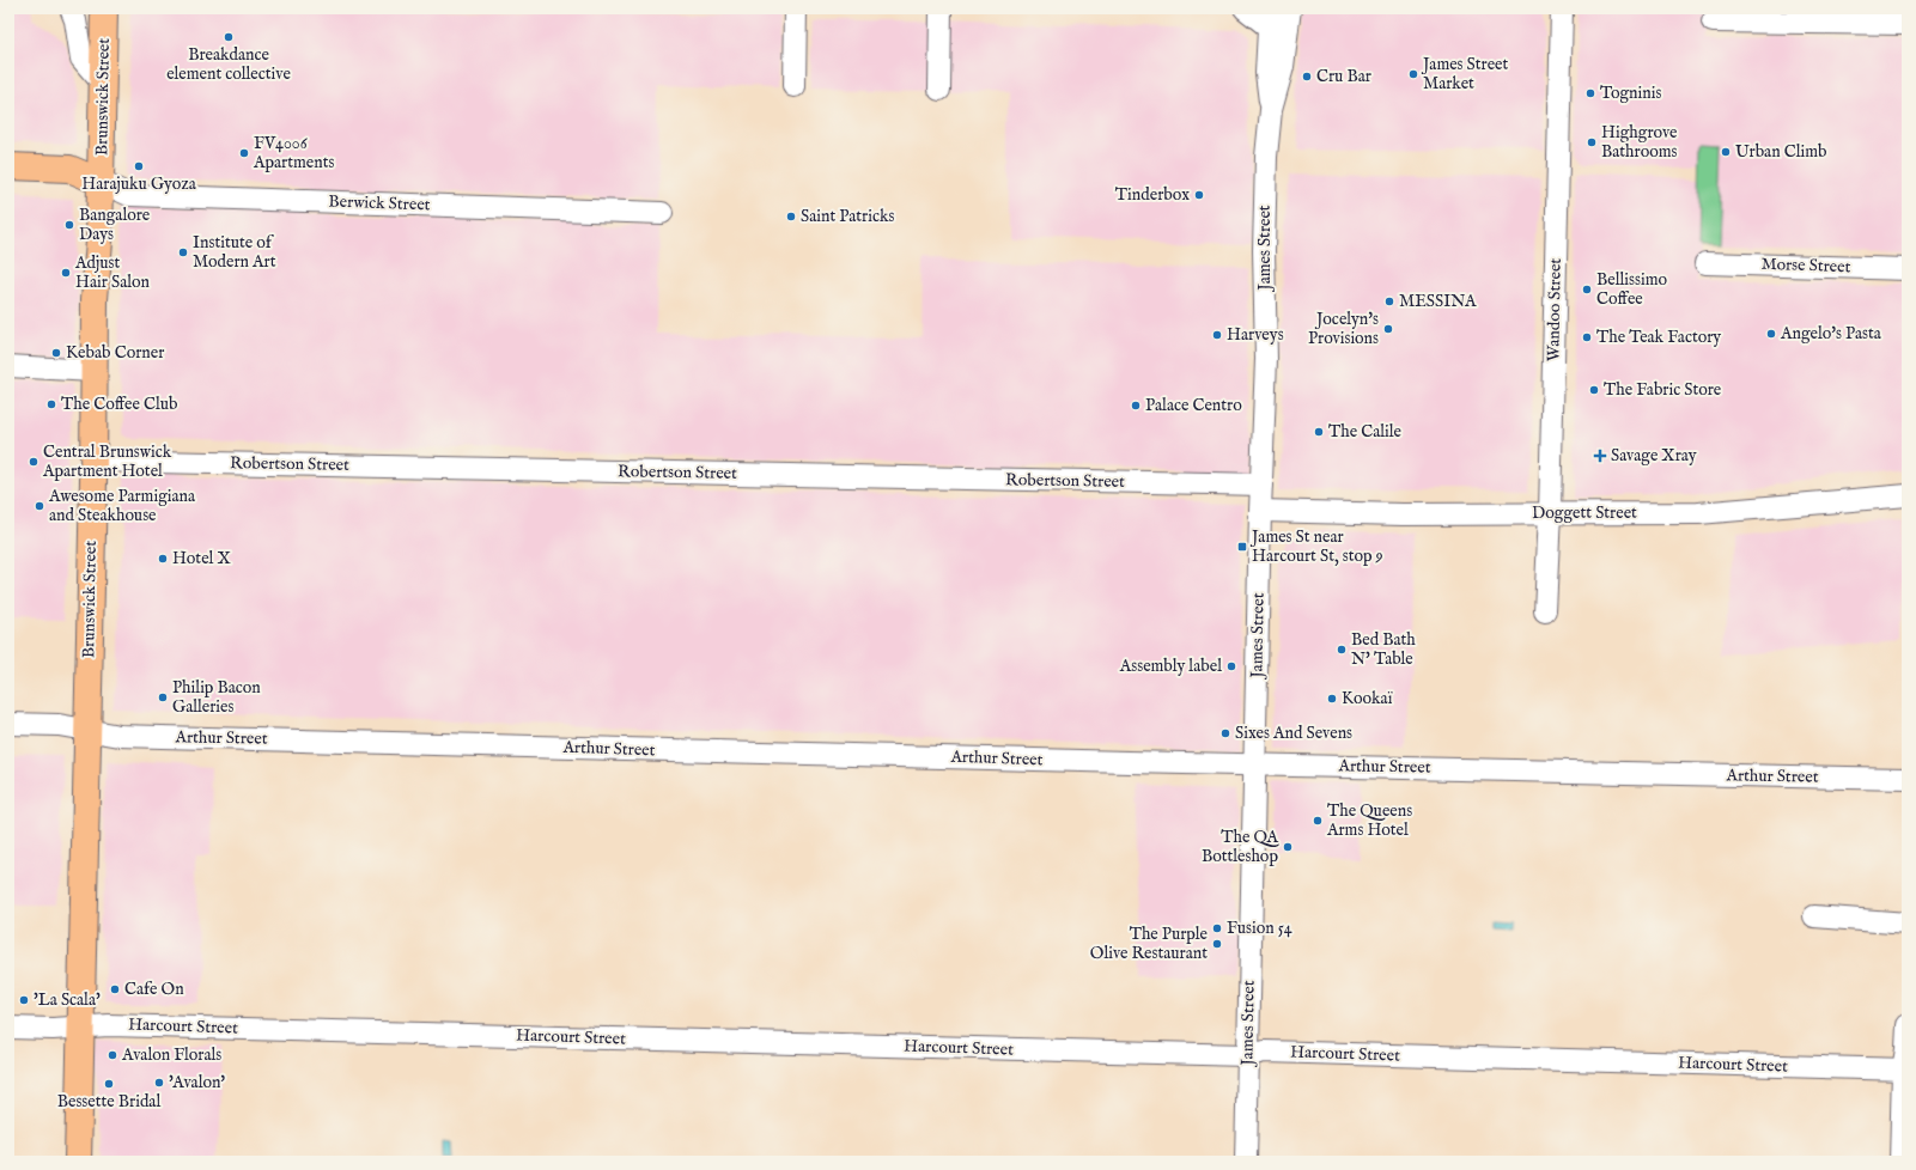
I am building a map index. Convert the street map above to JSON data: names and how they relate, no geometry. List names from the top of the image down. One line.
{"streets":{"main road":["Brunswick Street"],"street":["Berwick Street","James Street","Morse Street","Wandoo Street","Robertson Street","Doggett Street","Arthur Street","Harcourt Street"]},"crossings":[["Brunswick Street","Berwick Street"],["Brunswick Street","Robertson Street"],["Brunswick Street","Arthur Street"],["Brunswick Street","Harcourt Street"],["James Street","Robertson Street"],["James Street","Doggett Street"],["James Street","Arthur Street"],["James Street","Harcourt Street"],["Wandoo Street","Doggett Street"]],"places":{"other":["Breakdance element collective","James Street Market","Cru Bar","Togninis","Highgrove Bathrooms","Urban Climb","FV4006 Apartments","Harajuku Gyoza","Tinderbox","Saint Patricks","Bangalore Days","Institute of Modern Art","Adjust Hair Salon","Bellissimo Coffee","MESSINA","Jocelyn's Provisions","Angelo's Pasta","Harveys","The Teak Factory","Kebab Corner","The Fabric Store","The Coffee Club","Palace Centro","The Calile","Central Brunswick Apartment Hotel","Awesome Parmigiana and Steakhouse","Hotel X","Bed Bath N' Table","Assembly label","Philip Bacon Galleries","Kookaï","Sixes And Sevens","The Queens Arms Hotel","The QA Bottleshop","Fusion 54","The Purple Olive Restaurant","Cafe On","'La Scala'","Avalon Florals","'Avalon'","Bessette Bridal"],"health":["Savage Xray"],"transit":["James St near Harcourt St, stop 9"]}}
